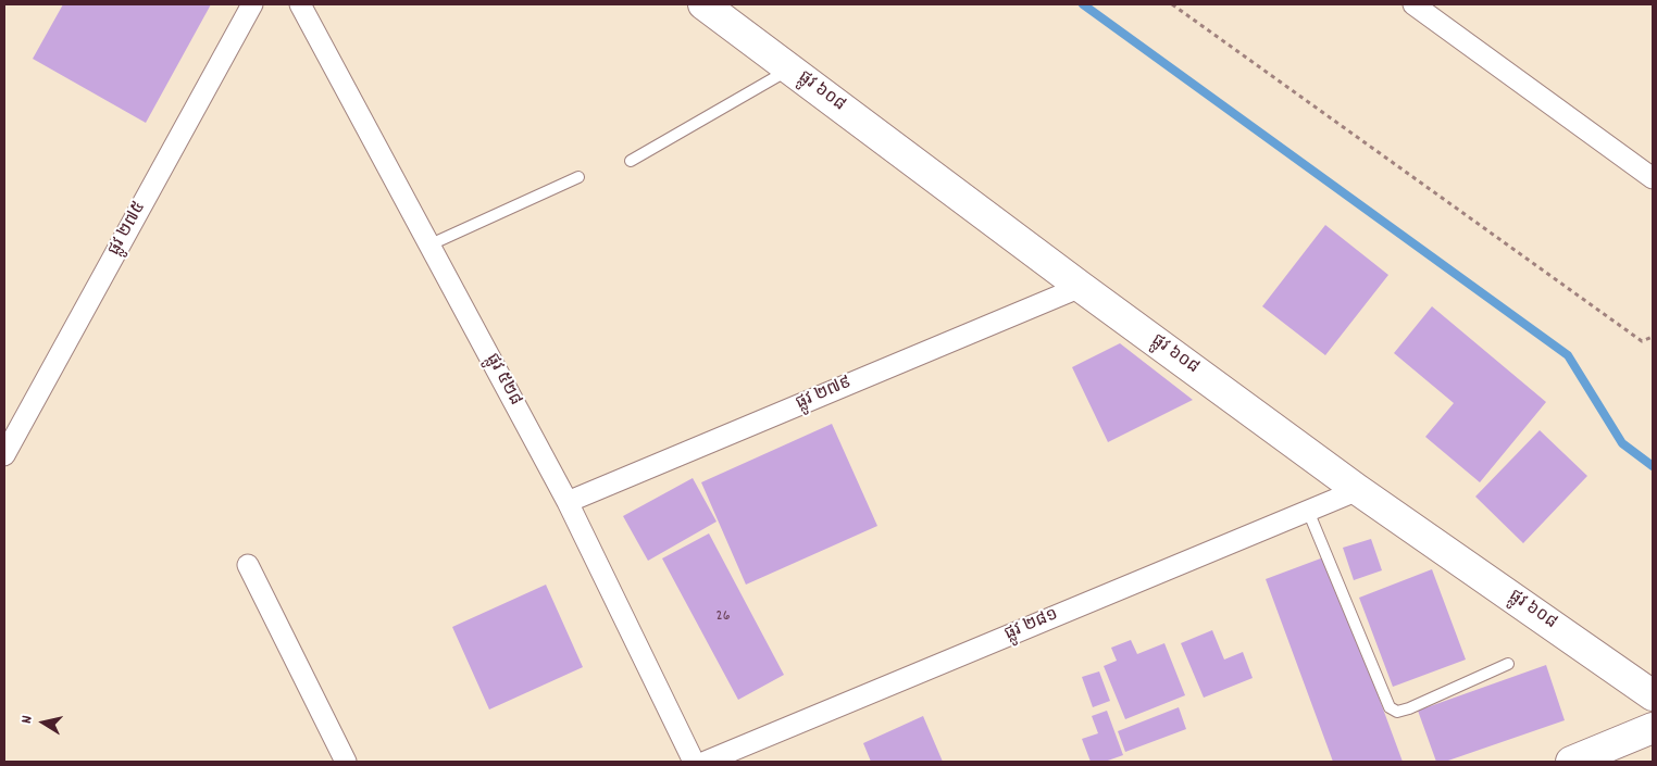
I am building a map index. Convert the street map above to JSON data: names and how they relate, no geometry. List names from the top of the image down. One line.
{"streets":{"street":["ផ្លូវ ៦០៨","ផ្លូវ ២៧៥","ផ្លូវ ៥២៨","ផ្លូវ ២៧៩","ផ្លូវ ២៨១"]},"crossings":[["ផ្លូវ ៦០៨","ផ្លូវ ២៧៩"],["ផ្លូវ ៦០៨","ផ្លូវ ២៨១"],["ផ្លូវ ៥២៨","ផ្លូវ ២៧៩"]],"house_numbers":["26"],"north":"left"}
